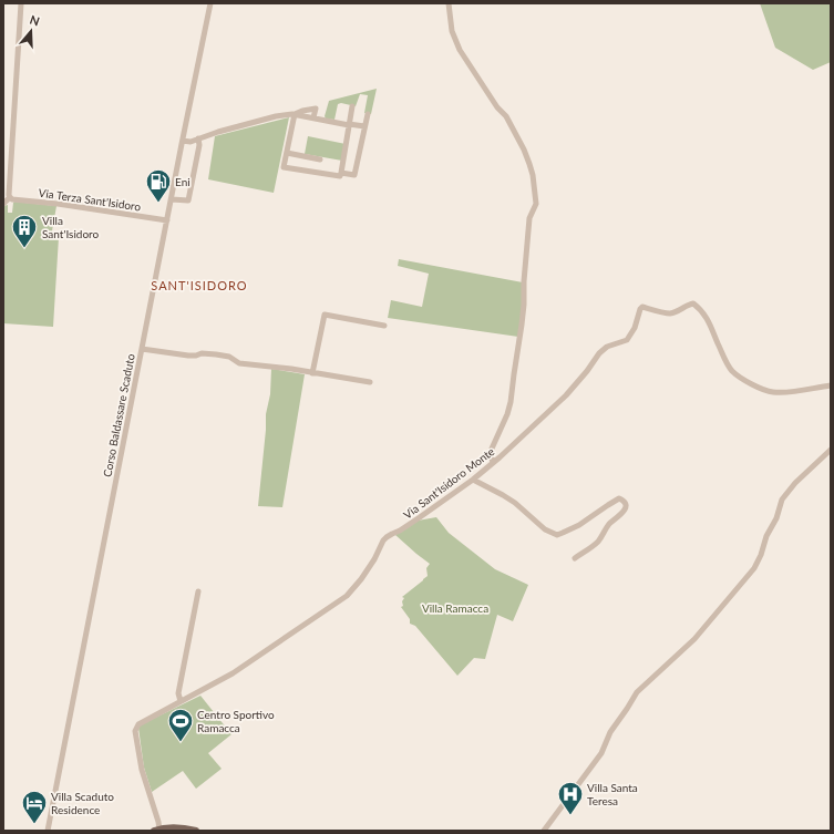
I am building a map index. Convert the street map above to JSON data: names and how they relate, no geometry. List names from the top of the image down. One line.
{"streets":{"street":["Via Terza Sant'Isidoro","Corso Baldassare Scaduto","Via Sant'Isidoro Monte"]},"crossings":[["Via Terza Sant'Isidoro","Corso Baldassare Scaduto"]],"districts":["SANT'ISIDORO"],"parks":["Villa Ramacca"],"places":{"fuel station":["Eni"],"building":["Villa Sant'Isidoro"],"sports":["Centro Sportivo Ramacca"],"hospital":["Villa Santa Teresa"],"hotel":["Villa Scaduto Residence"]},"north":"top"}
